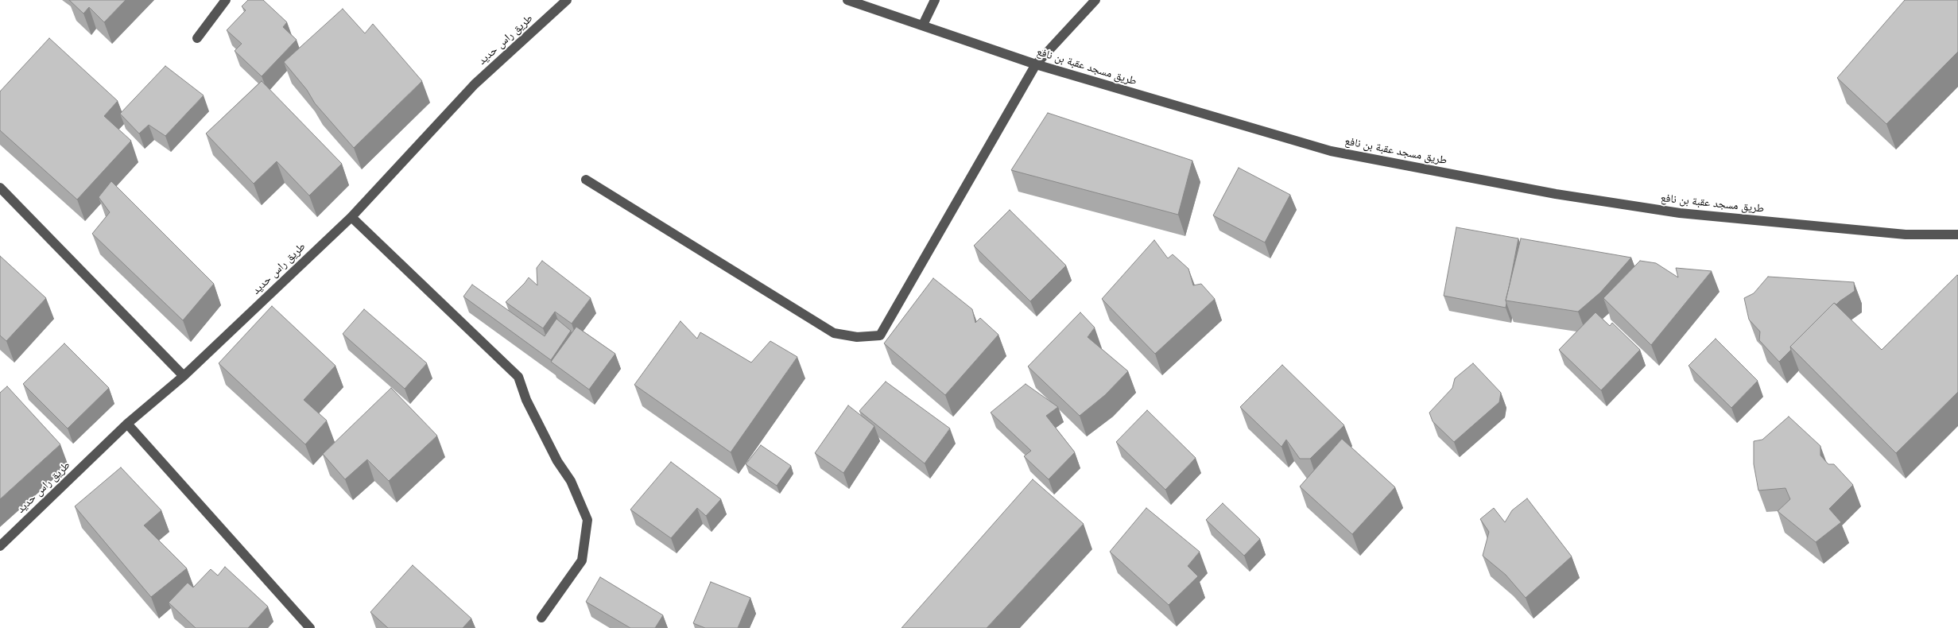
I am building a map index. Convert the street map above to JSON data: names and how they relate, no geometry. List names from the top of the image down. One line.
{"streets":{"street":["طريق راس حديد","طريق مسجد عقبة بن نافع"]}}
